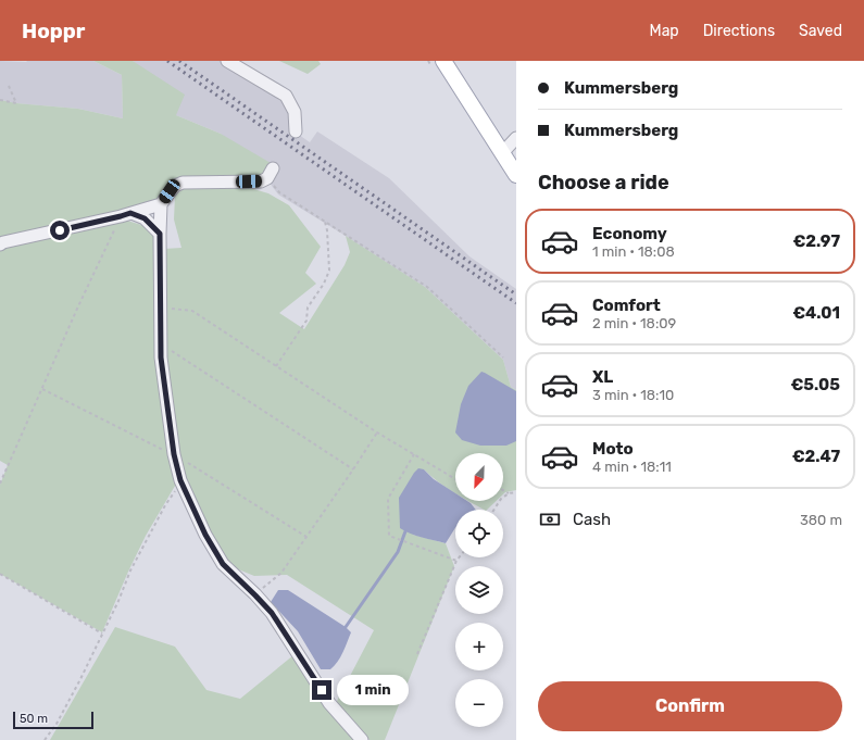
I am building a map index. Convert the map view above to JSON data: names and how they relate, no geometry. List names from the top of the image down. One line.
{"scale_bar":"50 m","north":"bottom left","page":{"header":"Hoppr","nav":["Map","Directions","Saved"],"banner":["Kummersberg","Kummersberg"],"heading":"Choose a ride","list":[{"name":"Economy","note":"1 min · 18:08","value":"€2.97"},{"name":"Comfort","note":"2 min · 18:09","value":"€4.01"},{"name":"XL","note":"3 min · 18:10","value":"€5.05"},{"name":"Moto","note":"4 min · 18:11","value":"€2.47"}],"map_buttons":["+","−"],"pay":["Cash","380 m"],"buttons":"Confirm","bubble":"1 min","scale":"50 m"}}
